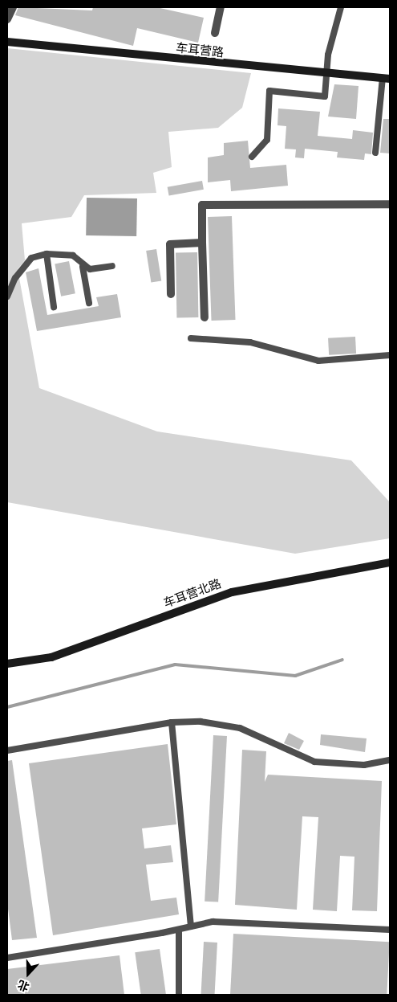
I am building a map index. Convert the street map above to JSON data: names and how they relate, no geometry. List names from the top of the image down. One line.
{"streets":{"street":["车耳营路","车耳营北路"]},"north":"bottom"}
